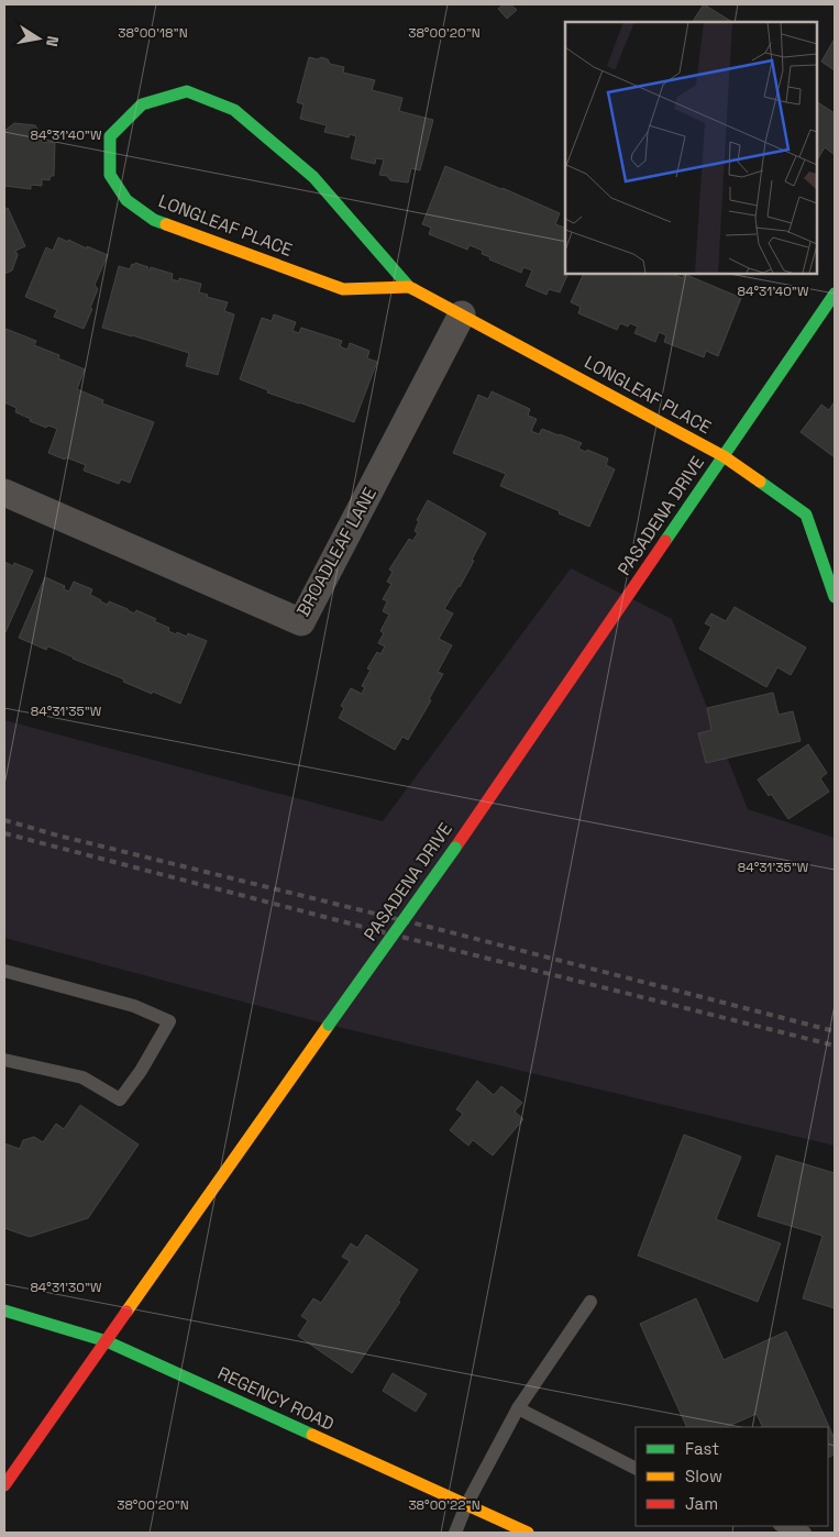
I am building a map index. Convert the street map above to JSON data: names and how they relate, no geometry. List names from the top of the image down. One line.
{"streets":{"street":["LONGLEAF PLACE","PASADENA DRIVE","BROADLEAF LANE","REGENCY ROAD"]},"crossings":[["LONGLEAF PLACE","PASADENA DRIVE"],["LONGLEAF PLACE","BROADLEAF LANE"],["PASADENA DRIVE","REGENCY ROAD"]],"legend":["Fast","Slow","Jam"],"north":"right","coordinates":["38°00'18\"N","38°00'20\"N","84°31'40\"W","84°31'35\"W","84°31'30\"W","38°00'22\"N"]}
